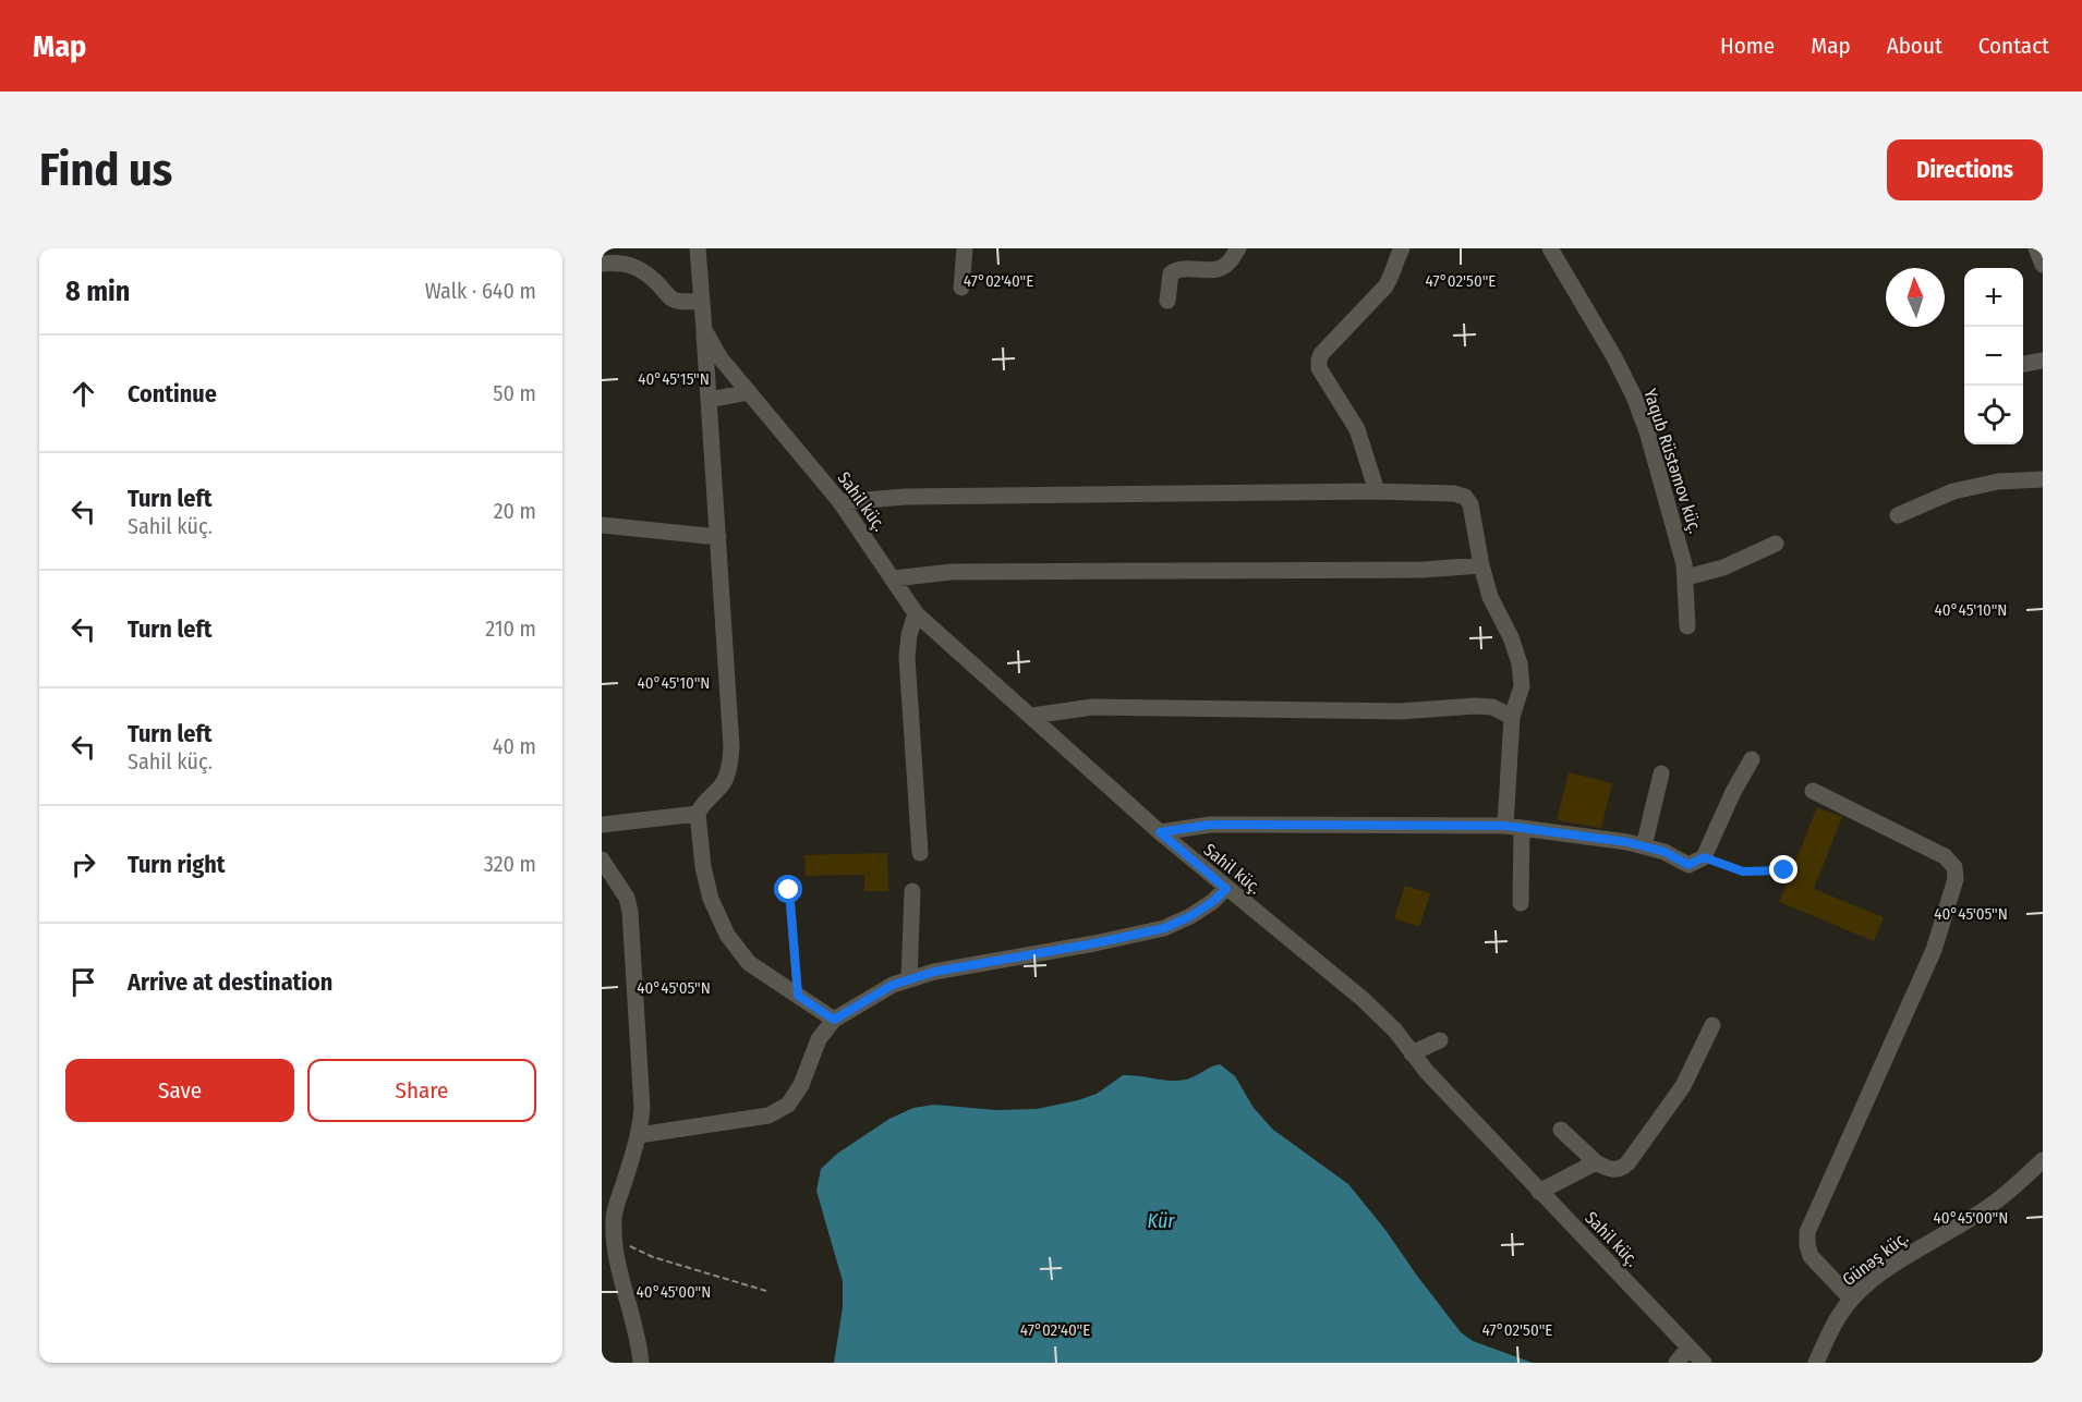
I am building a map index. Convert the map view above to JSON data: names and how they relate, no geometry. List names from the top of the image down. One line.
{"streets":{"street":["Yaqub Rüstəmov küç.","Sahil küç.","Günəş küç."]},"water":["Kür"],"north":"top","page":{"header":"Map","nav":["Home","Map","About","Contact"],"buttons":["Directions",["Save","Share"]],"title":"Find us","heading":["8 min","Walk · 640 m"],"map_buttons":["+","−"],"list":[["Continue","50 m"],["Turn left","Sahil küç.","20 m"],["Turn left","210 m"],["Turn left","Sahil küç.","40 m"],["Turn right","320 m"],"Arrive at destination"]},"coordinates":["47°02'40\"E","47°02'50\"E","40°45'15\"N","40°45'10\"N","40°45'05\"N","40°45'00\"N"]}
